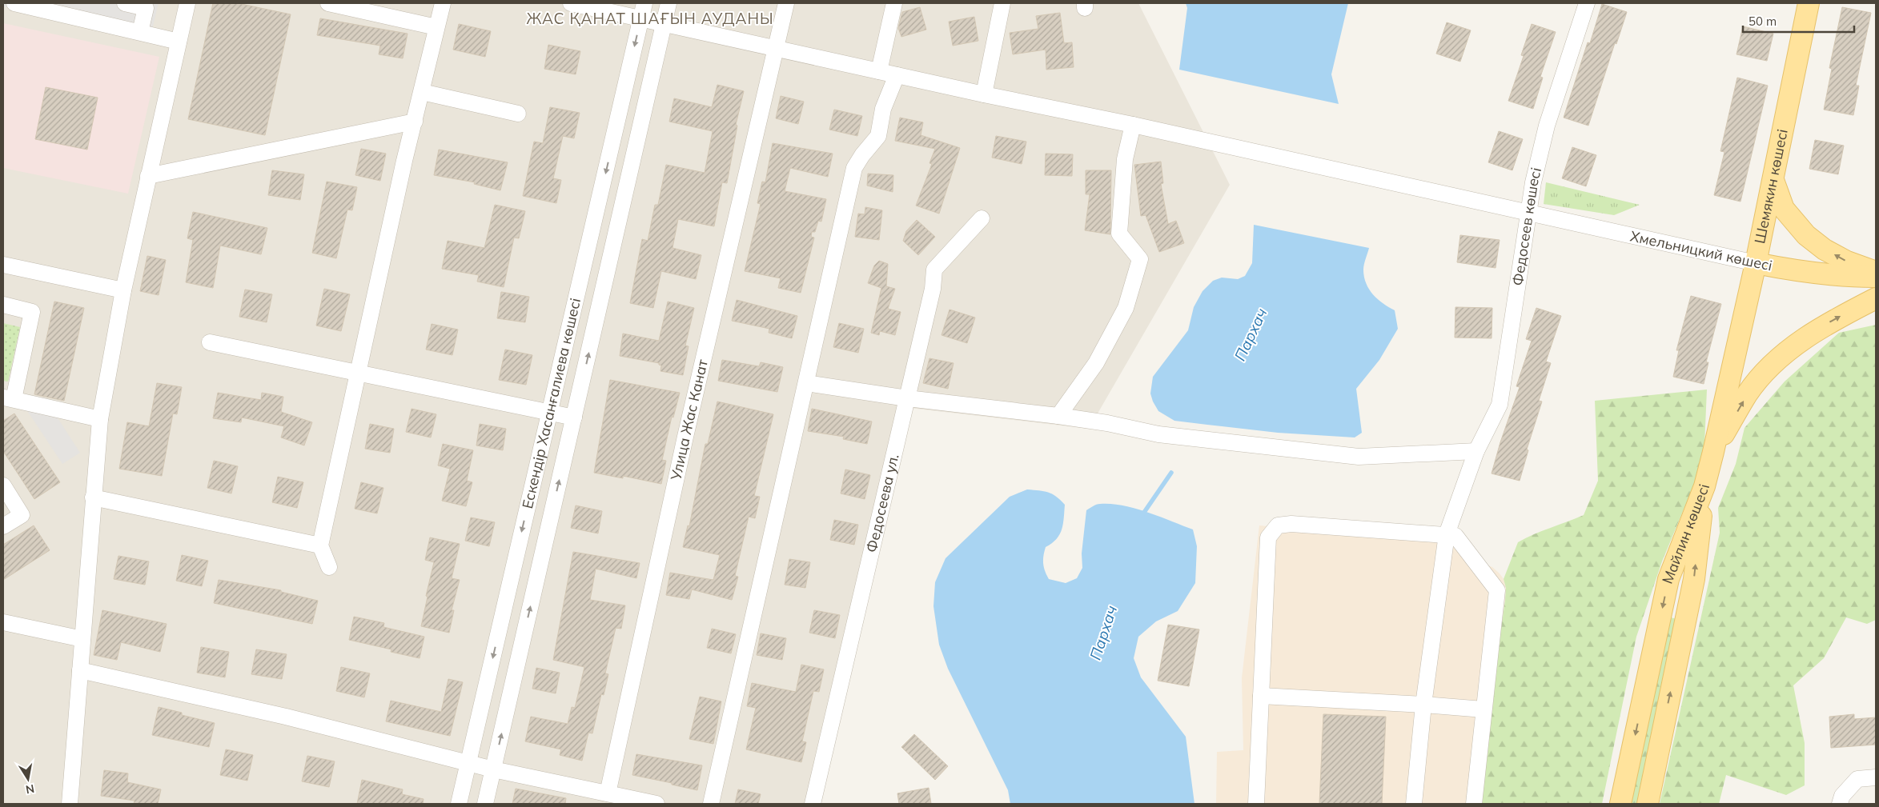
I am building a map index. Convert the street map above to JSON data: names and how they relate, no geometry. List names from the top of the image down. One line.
{"streets":{"main road":["Шемякин көшесі","Хмельницкий көшесі","Майлин көшесі"],"street":["Федосеев көшесі","Ескендір Хасанғалиева көшесі","Улица Жас Канат","Федосеева ул."]},"crossings":[["Шемякин көшесі","Хмельницкий көшесі"],["Шемякин көшесі","Майлин көшесі"],["Федосеев көшесі","Хмельницкий көшесі"],["Хмельницкий көшесі","Ескендір Хасанғалиева көшесі"],["Хмельницкий көшесі","Улица Жас Канат"]],"districts":["ЖАС ҚАНАТ ШАҒЫН АУДАНЫ"],"water":["Пархач"],"scale_bar":"50 m","north":"bottom"}
